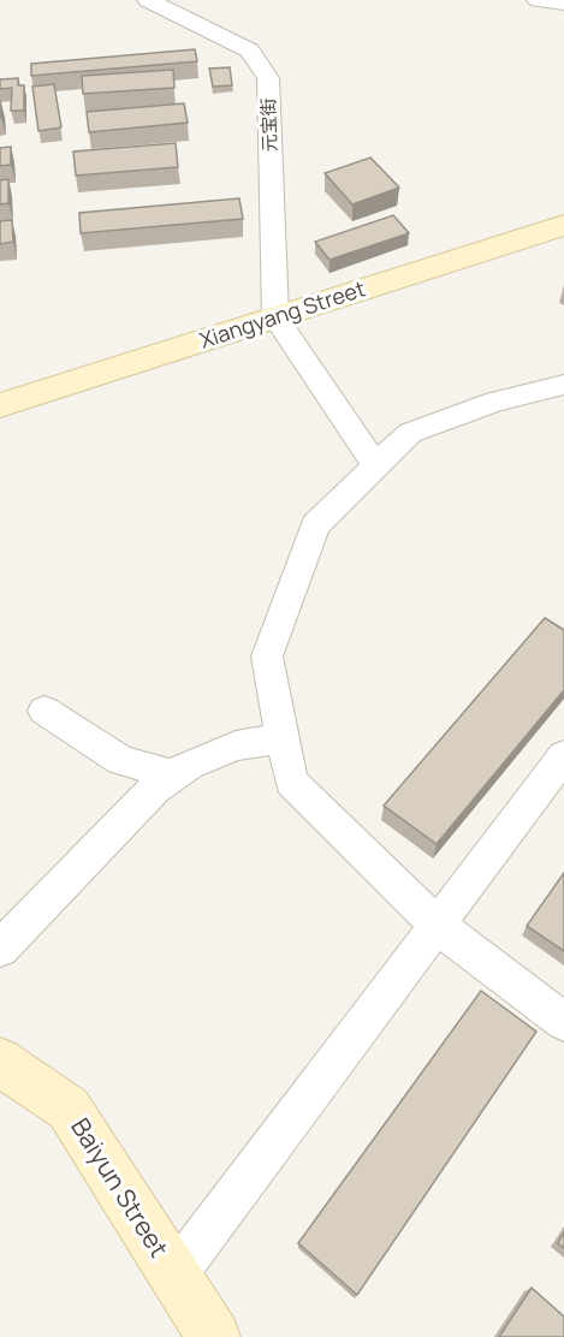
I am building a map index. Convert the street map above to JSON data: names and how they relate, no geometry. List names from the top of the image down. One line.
{"streets":{"street":["元宝街","Xiangyang Street","Baiyun Street"]},"crossings":[["元宝街","Xiangyang Street"]]}
